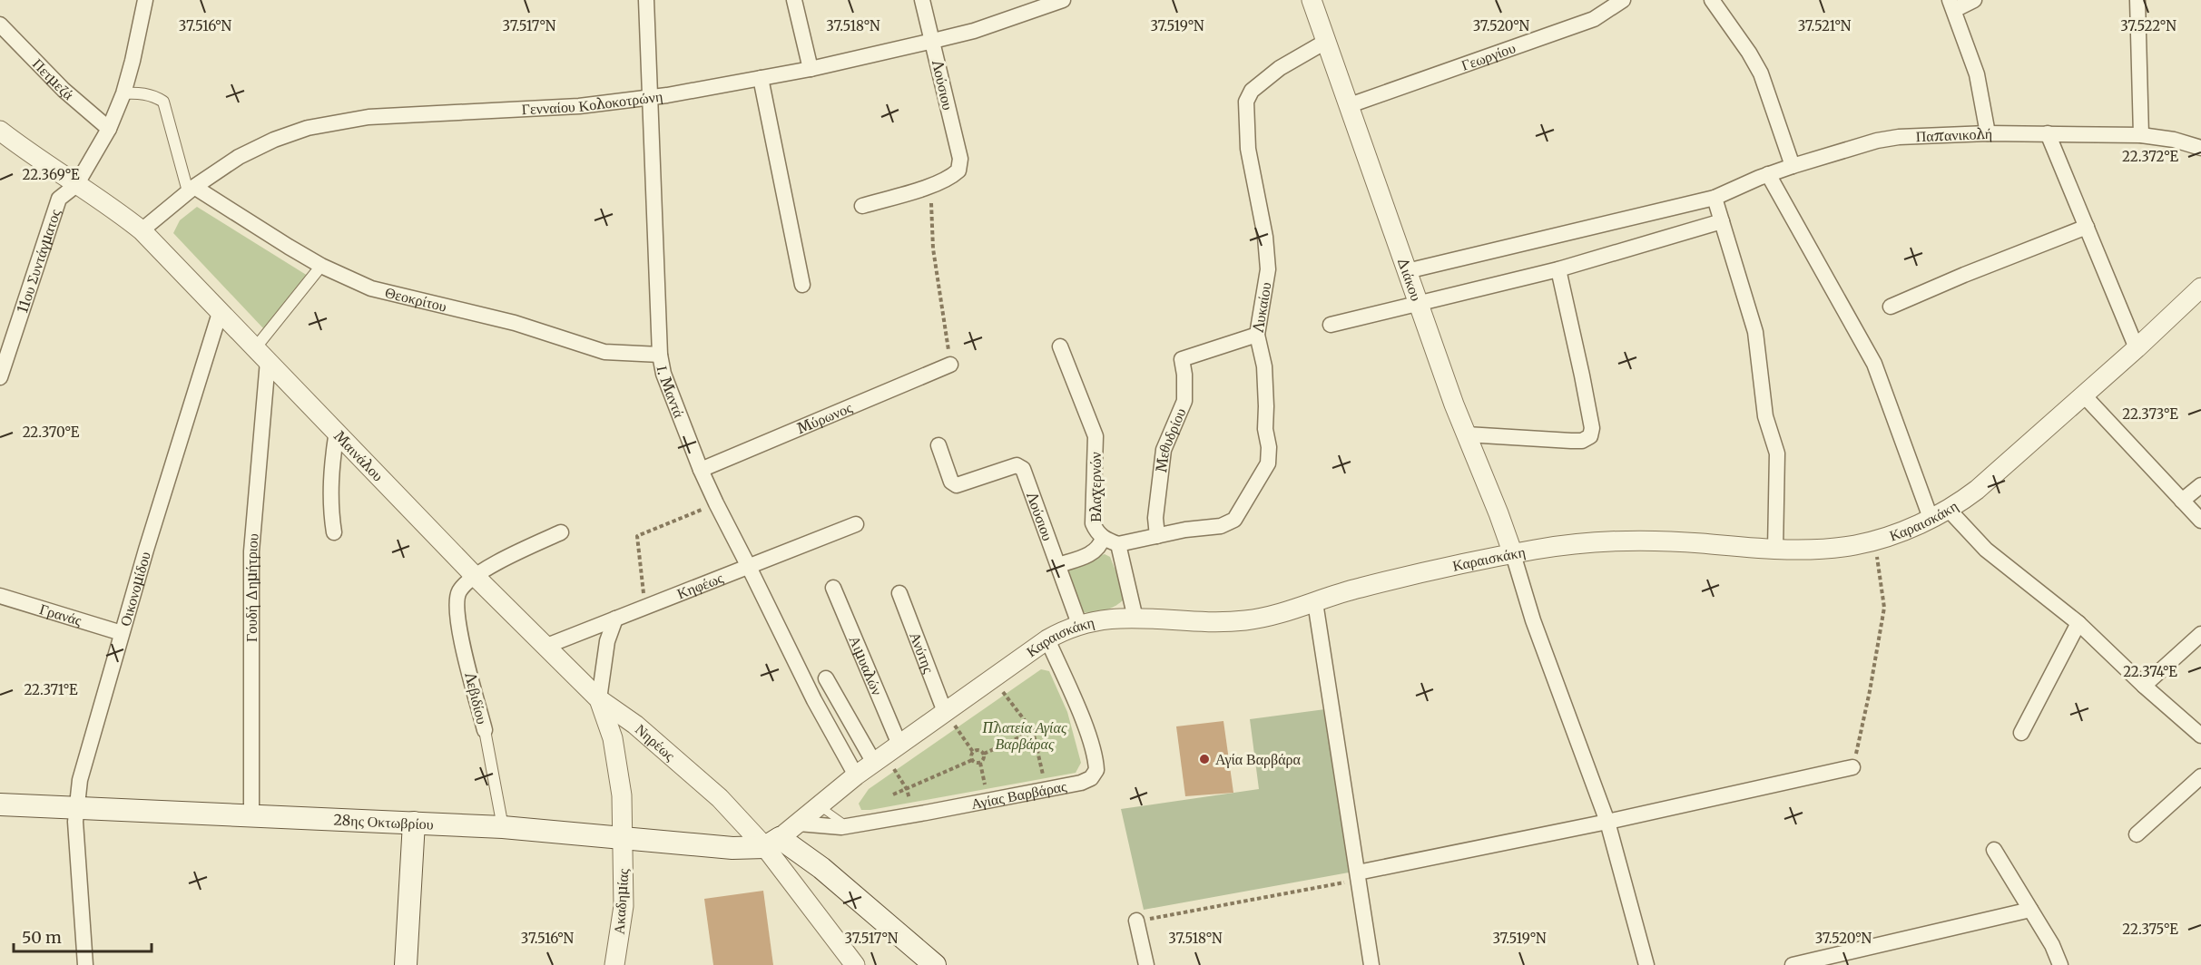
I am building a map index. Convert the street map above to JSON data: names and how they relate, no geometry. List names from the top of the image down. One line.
{"streets":{"main road":["28ης Οκτωβρίου"],"street":["Γεωργίου","Πετμεζά","Λούσιου","Γενναίου Κολοκοτρώνη","Παπανικολή","11ου Συντάγματος","Διάκου","Θεοκρίτου","Λυκαίου","Ι. Μαντά","Μύρωνος","Μεθυδρίου","Μαινάλου","Βλαχερνών","Καραισκάκη","Κηφέως","Οικονομίδου","Γουδή Δημήτριου","Γρανάς","Ανύτης","Αιμυαλών","Λεβιδίου","Νηρέως","Αγίας Βαρβάρας","Ακαδημίας"]},"crossings":[["Γεωργίου","Διάκου"],["Πετμεζά","11ου Συντάγματος"],["Λούσιου","Γενναίου Κολοκοτρώνη"],["Λούσιου","Καραισκάκη"],["Γενναίου Κολοκοτρώνη","Θεοκρίτου"],["Γενναίου Κολοκοτρώνη","Ι. Μαντά"],["Γενναίου Κολοκοτρώνη","Μαινάλου"],["Παπανικολή","Διάκου"],["11ου Συντάγματος","Μαινάλου"],["Διάκου","Λυκαίου"],["Διάκου","Καραισκάκη"],["Θεοκρίτου","Ι. Μαντά"],["Λυκαίου","Μεθυδρίου"],["Λυκαίου","Βλαχερνών"],["Ι. Μαντά","Μύρωνος"],["Ι. Μαντά","Καραισκάκη"],["Ι. Μαντά","Κηφέως"],["Μαινάλου","Κηφέως"],["Μαινάλου","Οικονομίδου"],["Μαινάλου","Γουδή Δημήτριου"],["Μαινάλου","Λεβιδίου"],["Μαινάλου","Νηρέως"],["Μαινάλου","28ης Οκτωβρίου"],["Μαινάλου","Ακαδημίας"],["Καραισκάκη","Ανύτης"],["Καραισκάκη","Αιμυαλών"],["Καραισκάκη","Νηρέως"],["Καραισκάκη","Αγίας Βαρβάρας"],["Καραισκάκη","28ης Οκτωβρίου"],["Οικονομίδου","Γρανάς"],["Οικονομίδου","28ης Οκτωβρίου"],["Γουδή Δημήτριου","28ης Οκτωβρίου"],["Λεβιδίου","28ης Οκτωβρίου"],["Νηρέως","28ης Οκτωβρίου"],["28ης Οκτωβρίου","Ακαδημίας"]],"parks":["Πλατεία Αγίας Βαρβάρας"],"places":["Αγία Βαρβάρα"],"scale_bar":"50 m","coordinates":["37.516°N","37.517°N","37.518°N","37.519°N","37.520°N","37.521°N","37.522°N","22.372°E","22.369°E","22.373°E","22.370°E","22.374°E","22.371°E","22.375°E"]}
